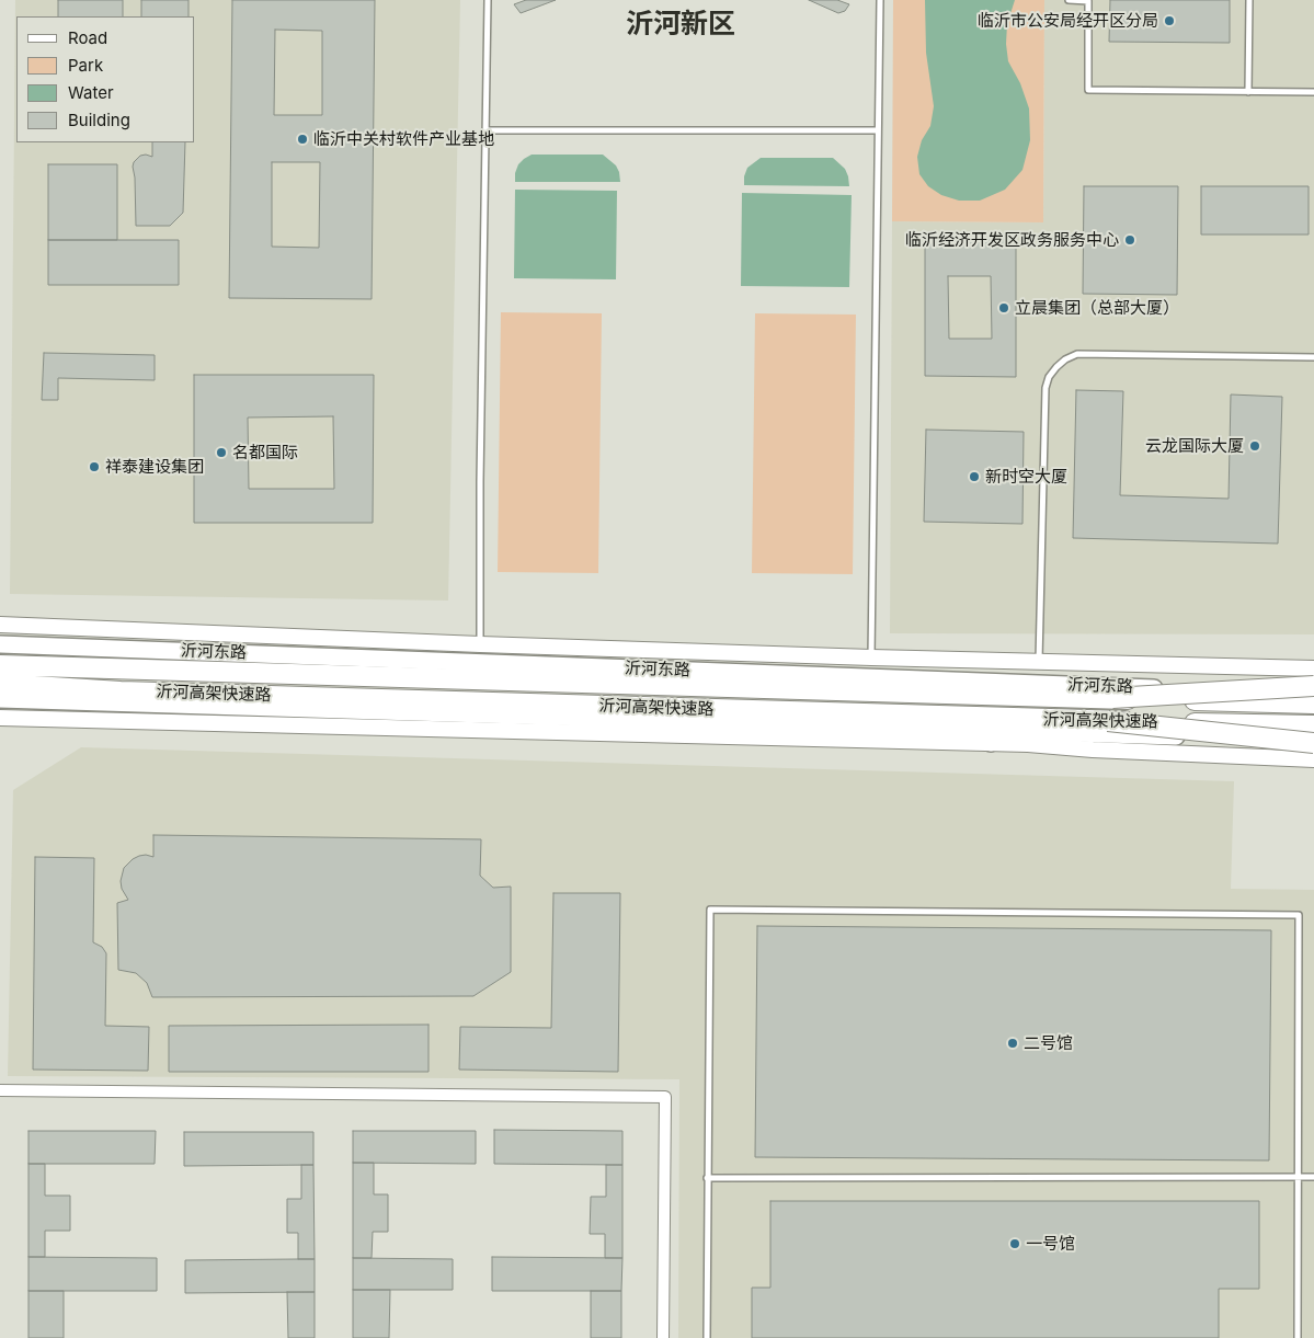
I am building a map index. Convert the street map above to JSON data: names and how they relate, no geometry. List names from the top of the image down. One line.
{"streets":{"highway":["沂河高架快速路"],"main road":["沂河东路"]},"districts":["沂河新区"],"places":["临沂市公安局经开区分局","临沂中关村软件产业基地","临沂经济开发区政务服务中心","立晨集团（总部大厦）","云龙国际大厦","名都国际","祥泰建设集团","新时空大厦","二号馆","一号馆"],"legend":["Road","Park","Water","Building"]}
